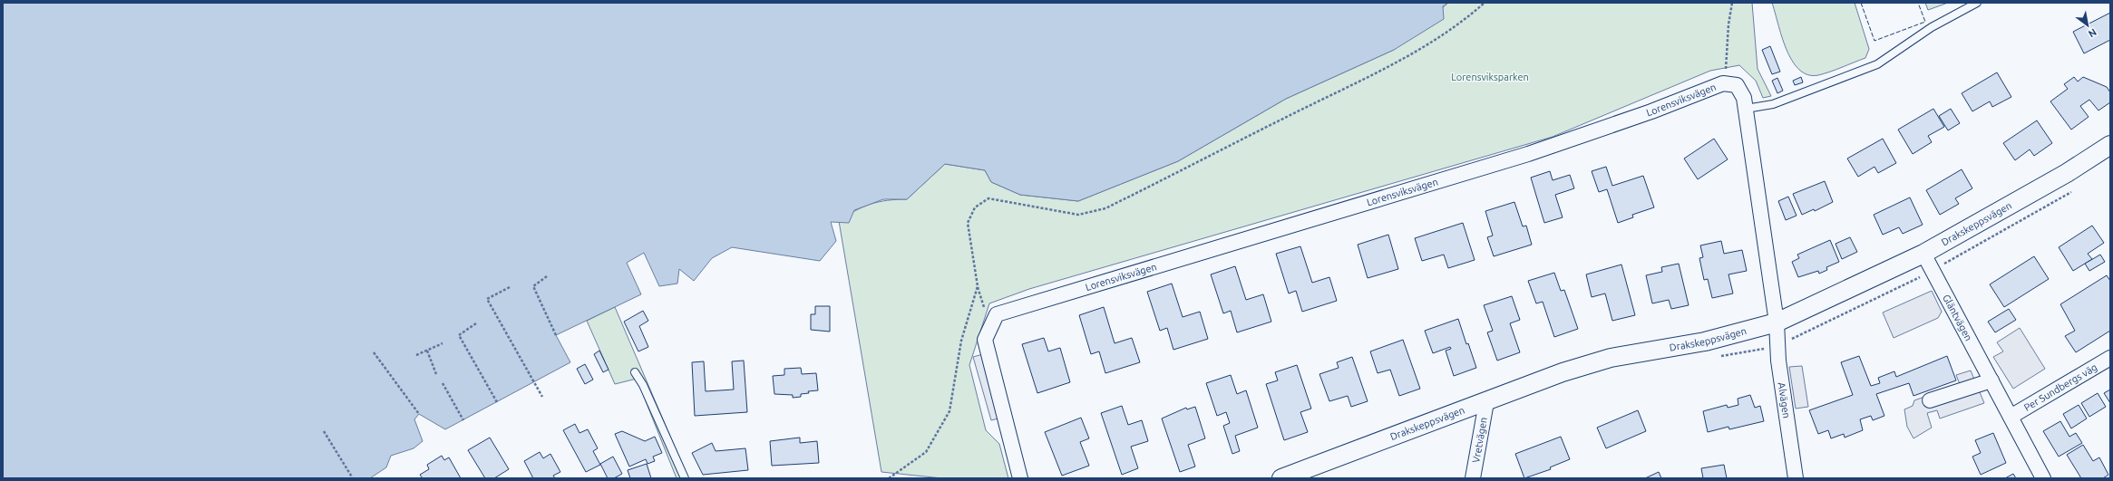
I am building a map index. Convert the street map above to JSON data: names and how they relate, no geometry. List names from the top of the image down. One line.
{"streets":{"street":["Lorensviksvägen","Drakskeppsvägen","Gläntvägen","Per Sundbergs väg","Alvägen","Vretvägen"]},"crossings":[["Lorensviksvägen","Drakskeppsvägen"],["Lorensviksvägen","Alvägen"],["Drakskeppsvägen","Gläntvägen"],["Drakskeppsvägen","Alvägen"],["Drakskeppsvägen","Vretvägen"],["Gläntvägen","Per Sundbergs väg"]],"parks":["Lorensviksparken"],"north":"bottom right"}
